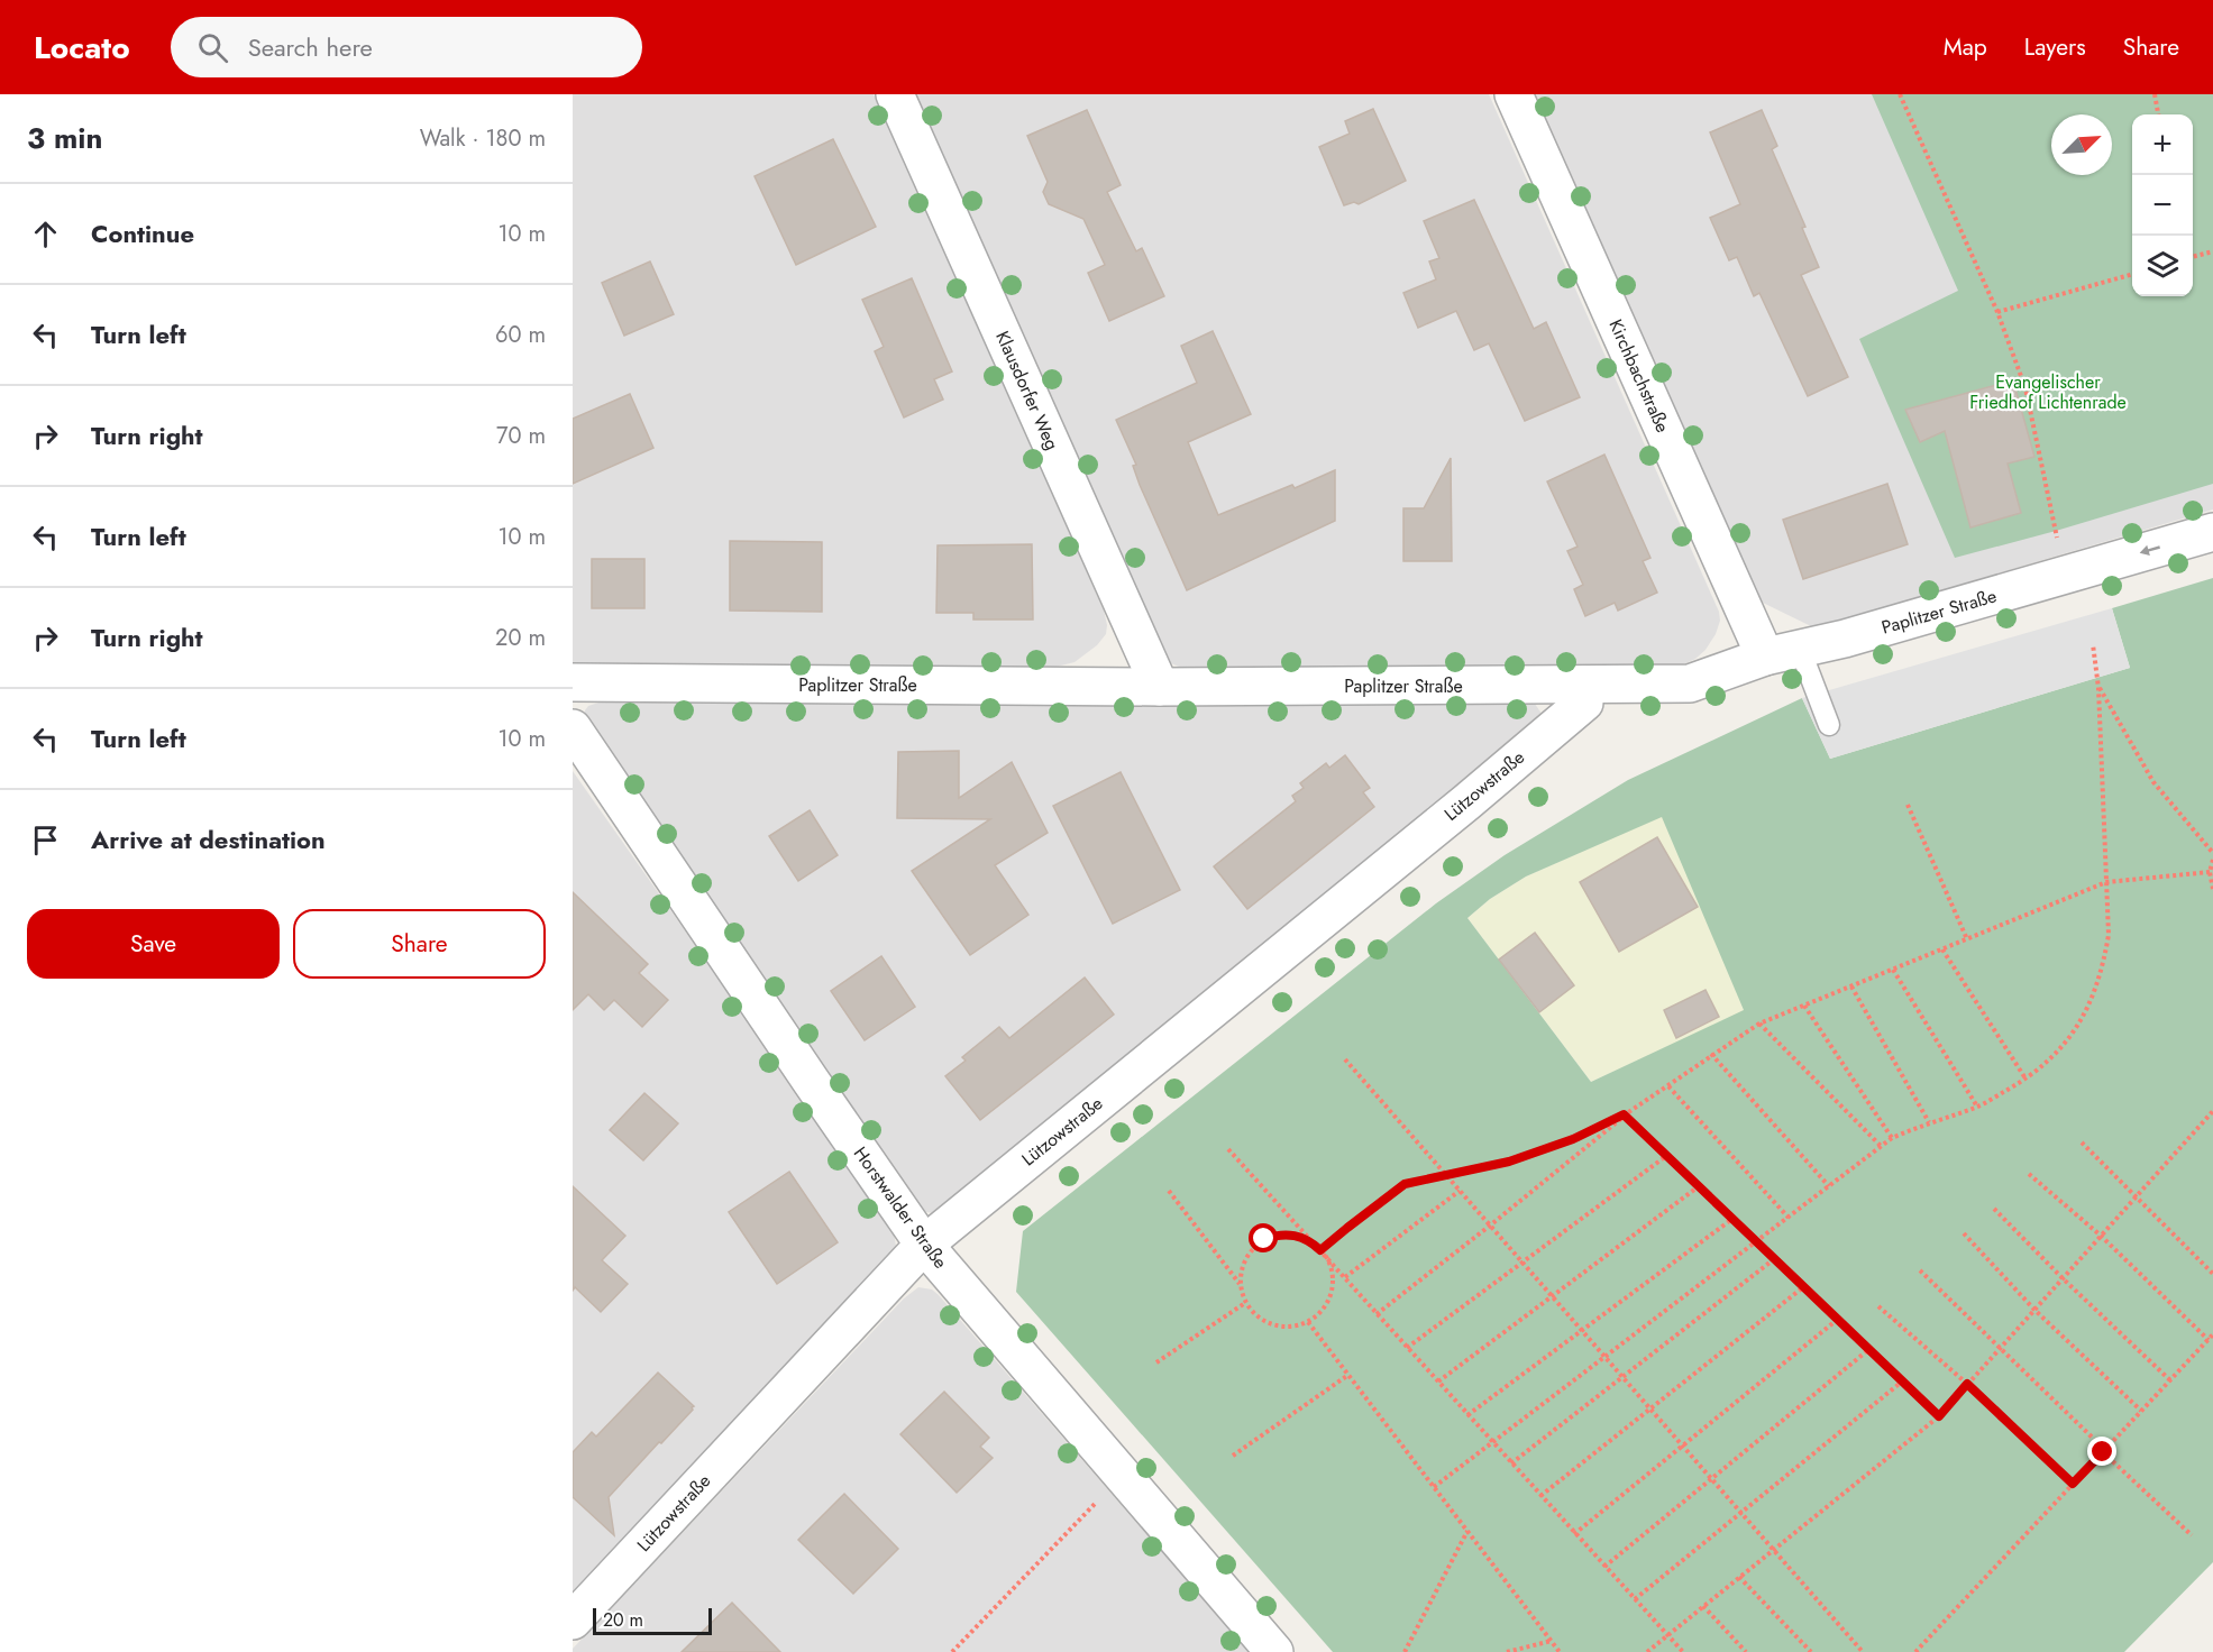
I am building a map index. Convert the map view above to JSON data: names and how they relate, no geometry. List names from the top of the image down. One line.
{"streets":{"street":["Kirchbachstraße","Klausdorfer Weg","Paplitzer Straße","Lützowstraße","Horstwalder Straße"]},"crossings":[["Kirchbachstraße","Paplitzer Straße"],["Klausdorfer Weg","Paplitzer Straße"],["Paplitzer Straße","Lützowstraße"],["Lützowstraße","Horstwalder Straße"]],"parks":["Evangelischer Friedhof Lichtenrade"],"scale_bar":"20 m","north":"top right","page":{"header":"Locato","search":"Search here","nav":["Map","Layers","Share"],"heading":["3 min","Walk · 180 m"],"map_buttons":["+","−"],"list":[["Continue","10 m"],["Turn left","60 m"],["Turn right","70 m"],["Turn left","10 m"],["Turn right","20 m"],["Turn left","10 m"],"Arrive at destination"],"buttons":["Save","Share"],"scale":"20 m"}}
